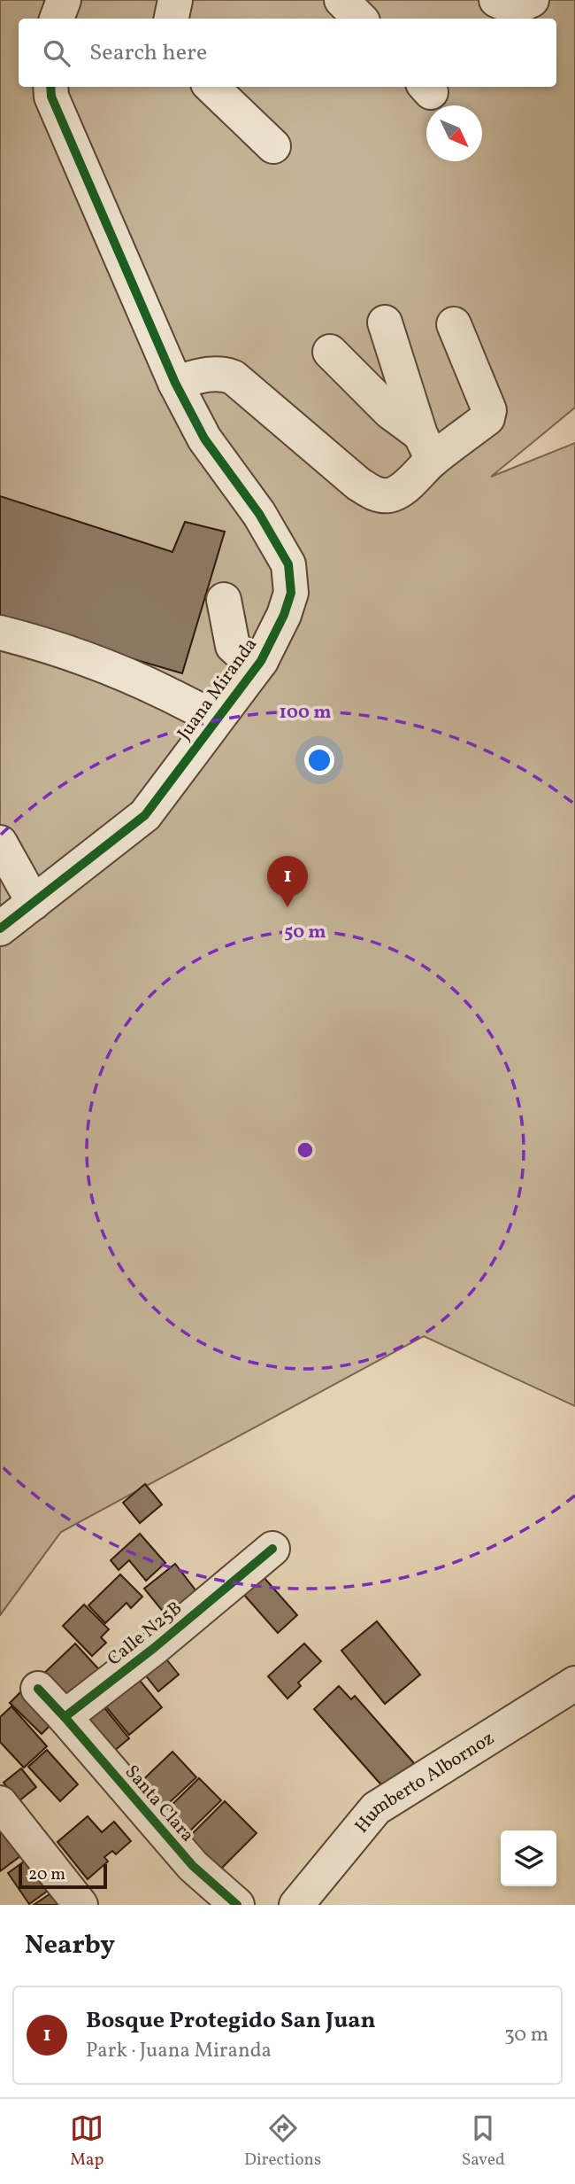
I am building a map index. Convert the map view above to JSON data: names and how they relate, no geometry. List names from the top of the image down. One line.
{"streets":{"street":["Juana Miranda","Calle N25B","Humberto Albornoz","Santa Clara"]},"crossings":[["Calle N25B","Santa Clara"]],"scale_bar":"20 m","north":"bottom right","page":{"search":"Search here","pins":"1","scale":"20 m","heading":"Nearby","list":[{"mark":"1","name":"Bosque Protegido San Juan","note":"Park · Juana Miranda","value":"30 m"}],"nav":["Map","Directions","Saved"]},"rings":["100 m","50 m"]}
